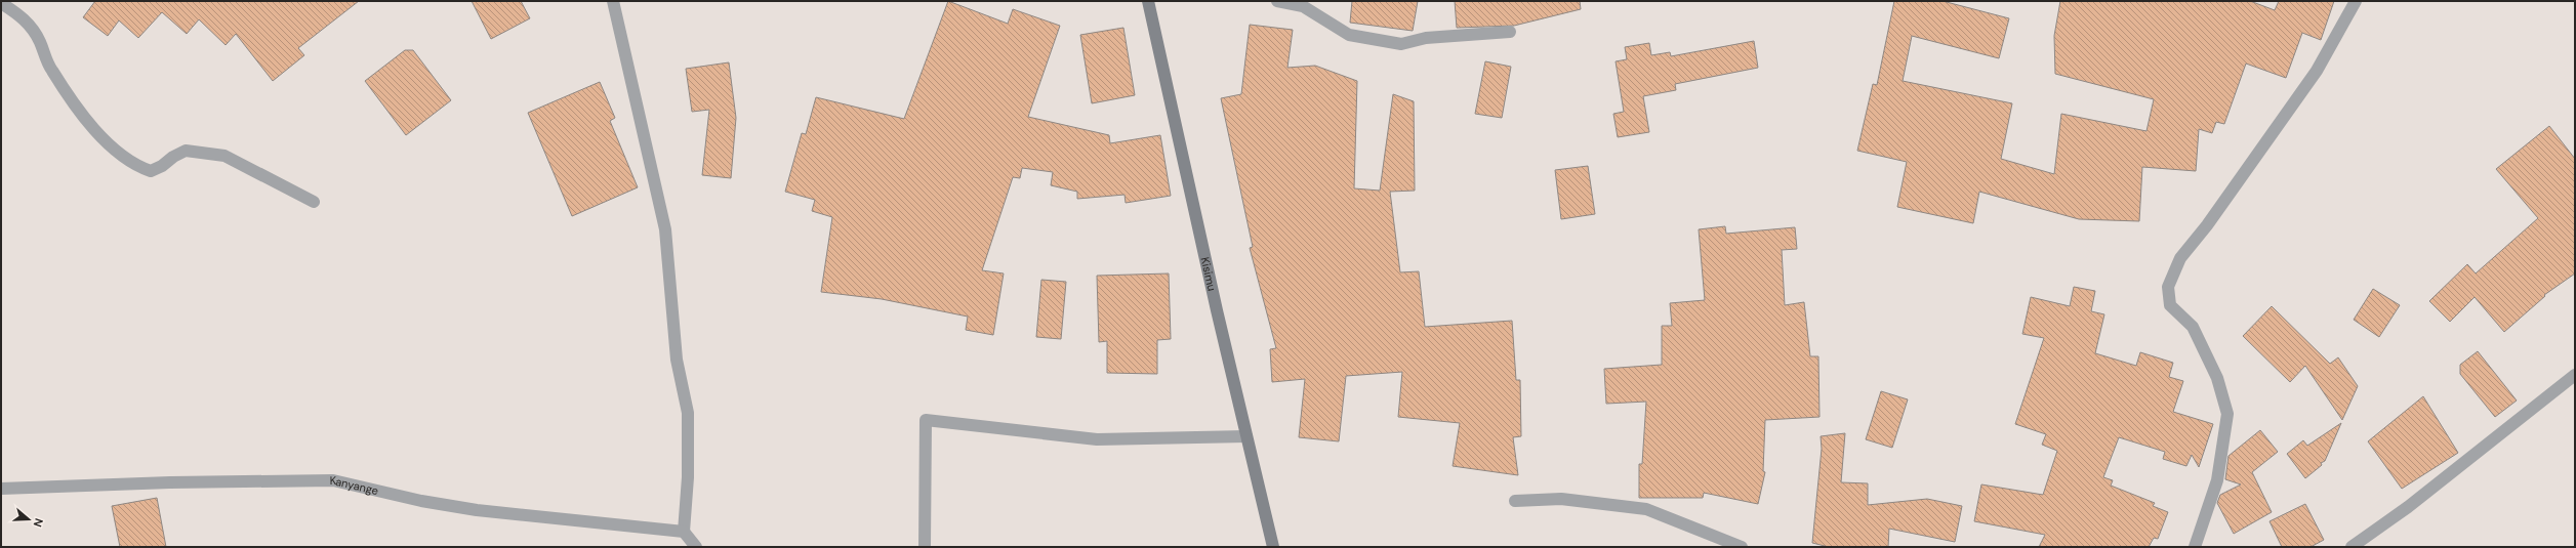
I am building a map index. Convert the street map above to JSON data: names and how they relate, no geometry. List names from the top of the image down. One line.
{"streets":{"street":["Kisimu","Kanyange"]},"north":"right"}
